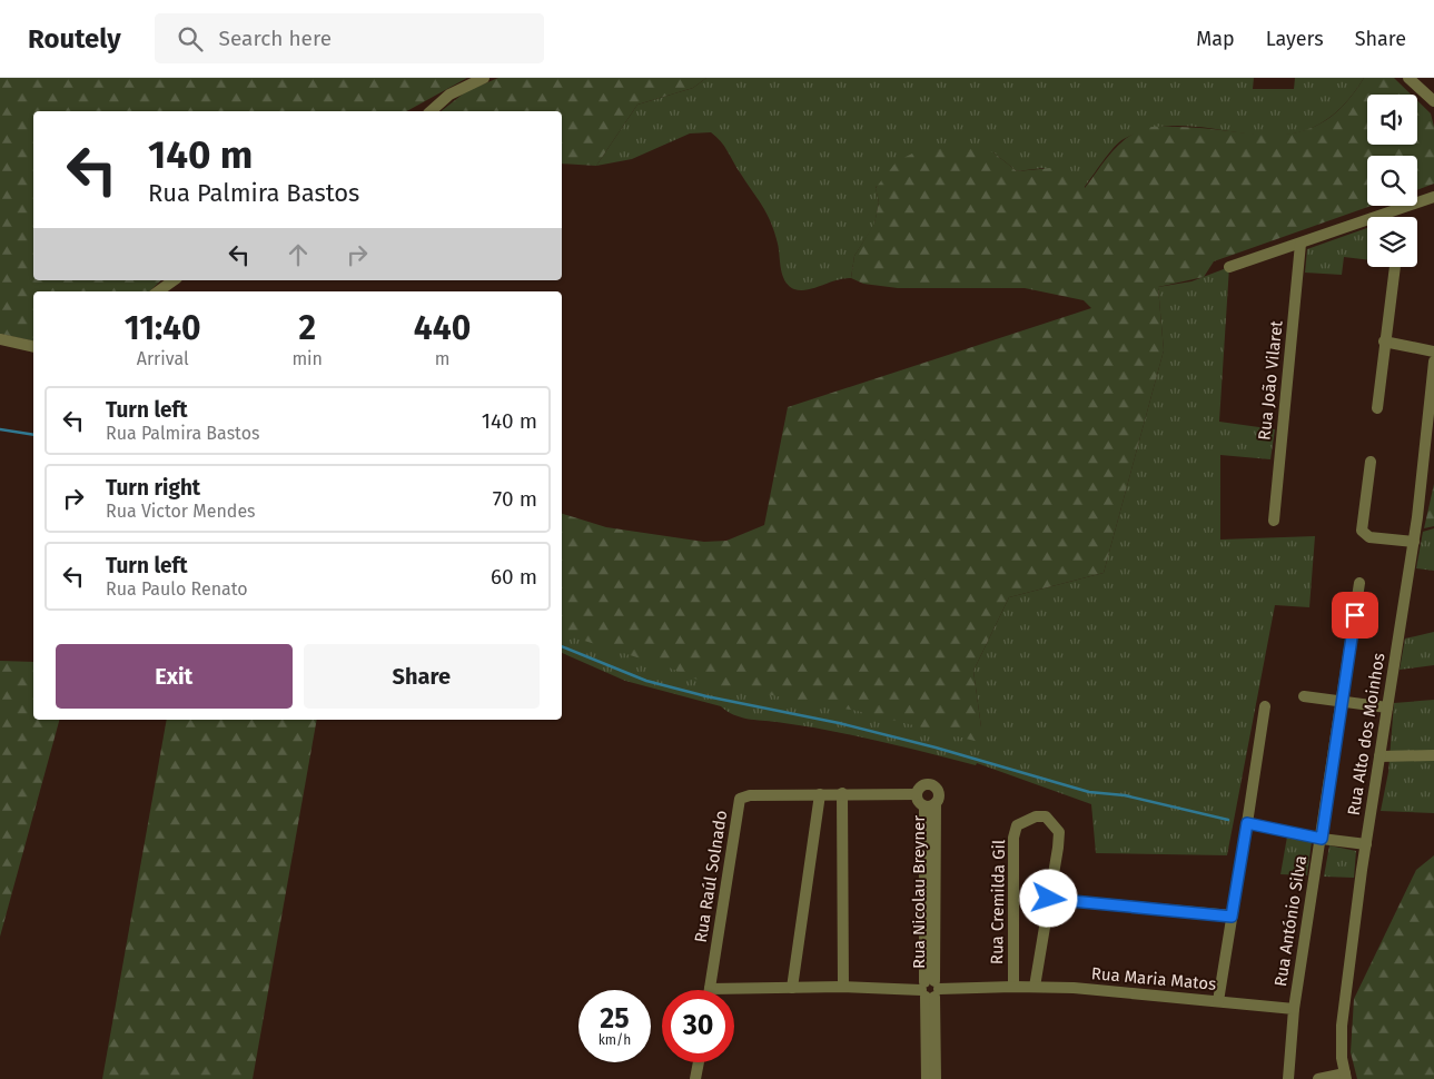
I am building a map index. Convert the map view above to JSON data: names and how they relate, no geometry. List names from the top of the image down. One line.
{"streets":{"street":["Rua João Vilaret","Rua Alto dos Moinhos","Rua Raúl Solnado","Rua Nicolau Breyner","Rua Cremilda Gil","Rua António Silva","Rua Maria Matos"]},"crossings":[["Rua Raúl Solnado","Rua Nicolau Breyner"],["Rua Raúl Solnado","Rua Maria Matos"],["Rua Nicolau Breyner","Rua Maria Matos"],["Rua Cremilda Gil","Rua Maria Matos"],["Rua António Silva","Rua Maria Matos"]],"page":{"header":"Routely","search":"Search here","nav":["Map","Layers","Share"],"turn":["140 m","Rua Palmira Bastos"],"eta":["11:40","Arrival","2","min","440","m"],"list":[{"name":"Turn left","note":"Rua Palmira Bastos","value":"140 m"},{"name":"Turn right","note":"Rua Victor Mendes","value":"70 m"},{"name":"Turn left","note":"Rua Paulo Renato","value":"60 m"}],"buttons":["Exit","Share"],"speed":"25 km/h","limit":"30"}}
